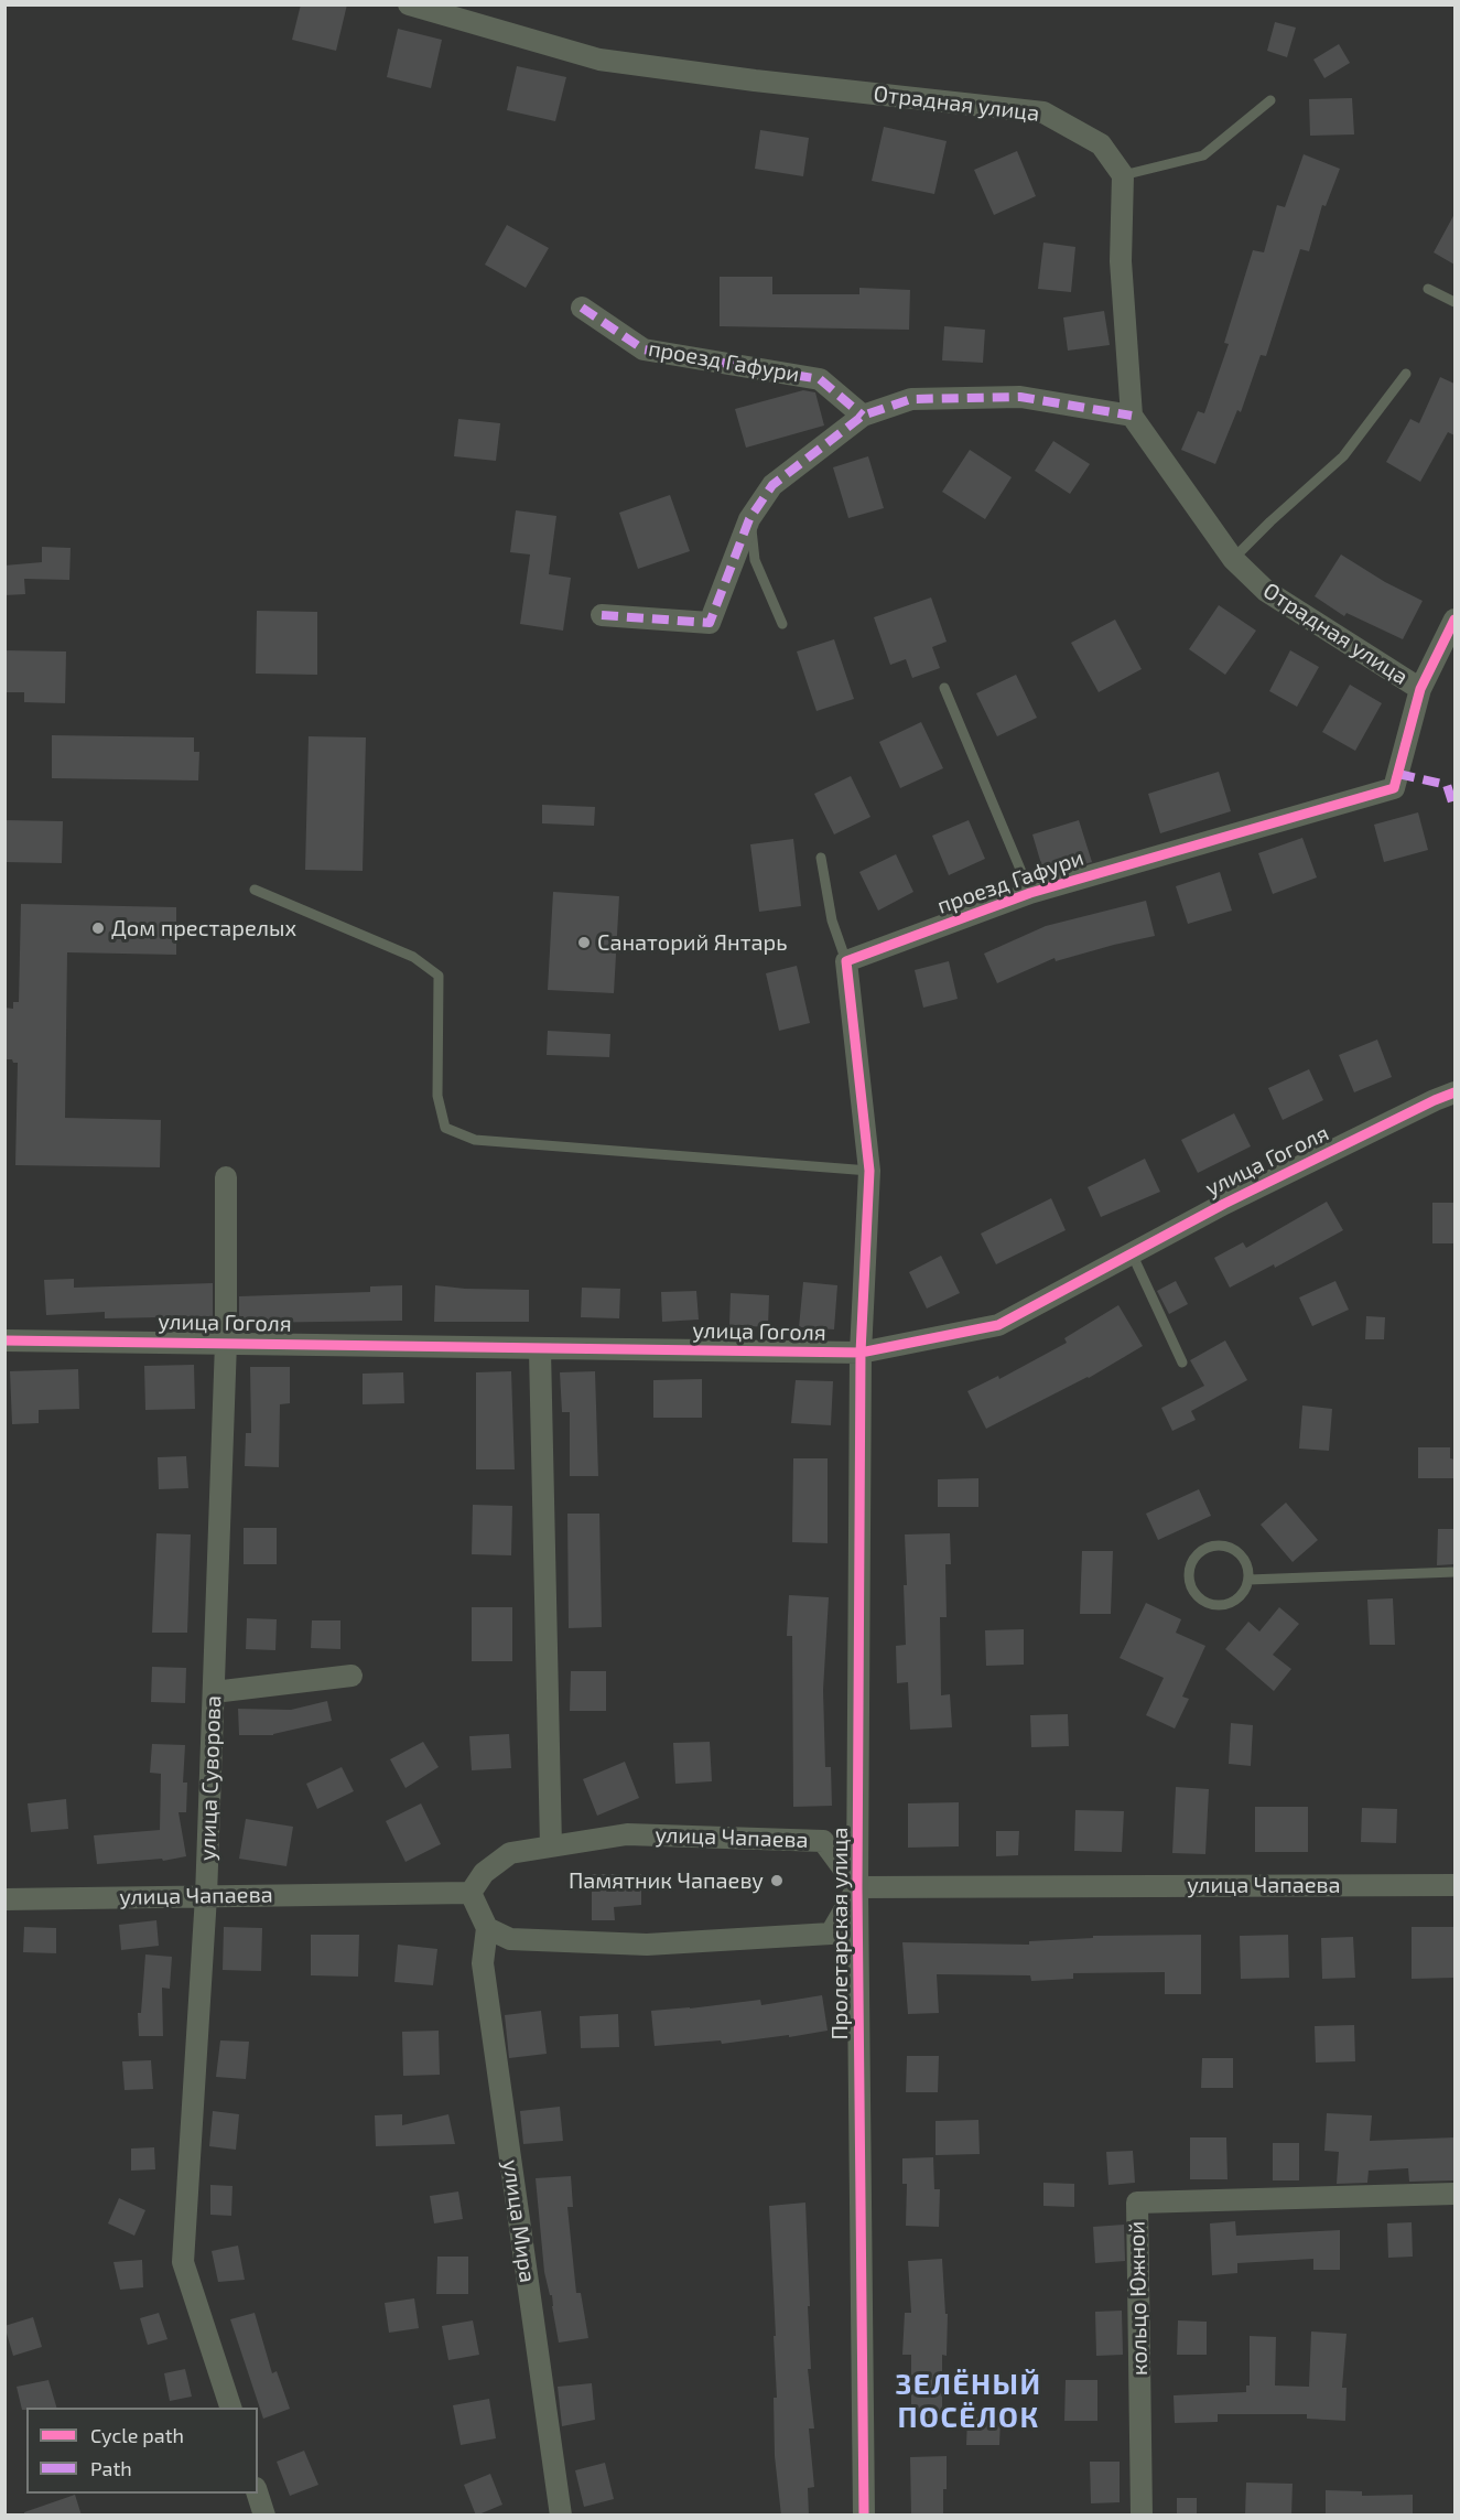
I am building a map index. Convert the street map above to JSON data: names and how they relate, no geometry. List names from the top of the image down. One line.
{"streets":{"street":["Отрадная улица","проезд Гафури","улица Гоголя","улица Суворова","улица Чапаева","Пролетарская улица","улица Мира","кольцо Южной"]},"crossings":[["Отрадная улица","проезд Гафури"],["улица Гоголя","улица Суворова"],["улица Гоголя","Пролетарская улица"],["улица Суворова","улица Чапаева"],["улица Чапаева","Пролетарская улица"]],"districts":["ЗЕЛЁНЫЙ ПОСЁЛОК"],"places":["Дом престарелых","Санаторий Янтарь","Памятник Чапаеву"],"legend":["Cycle path","Path"]}
